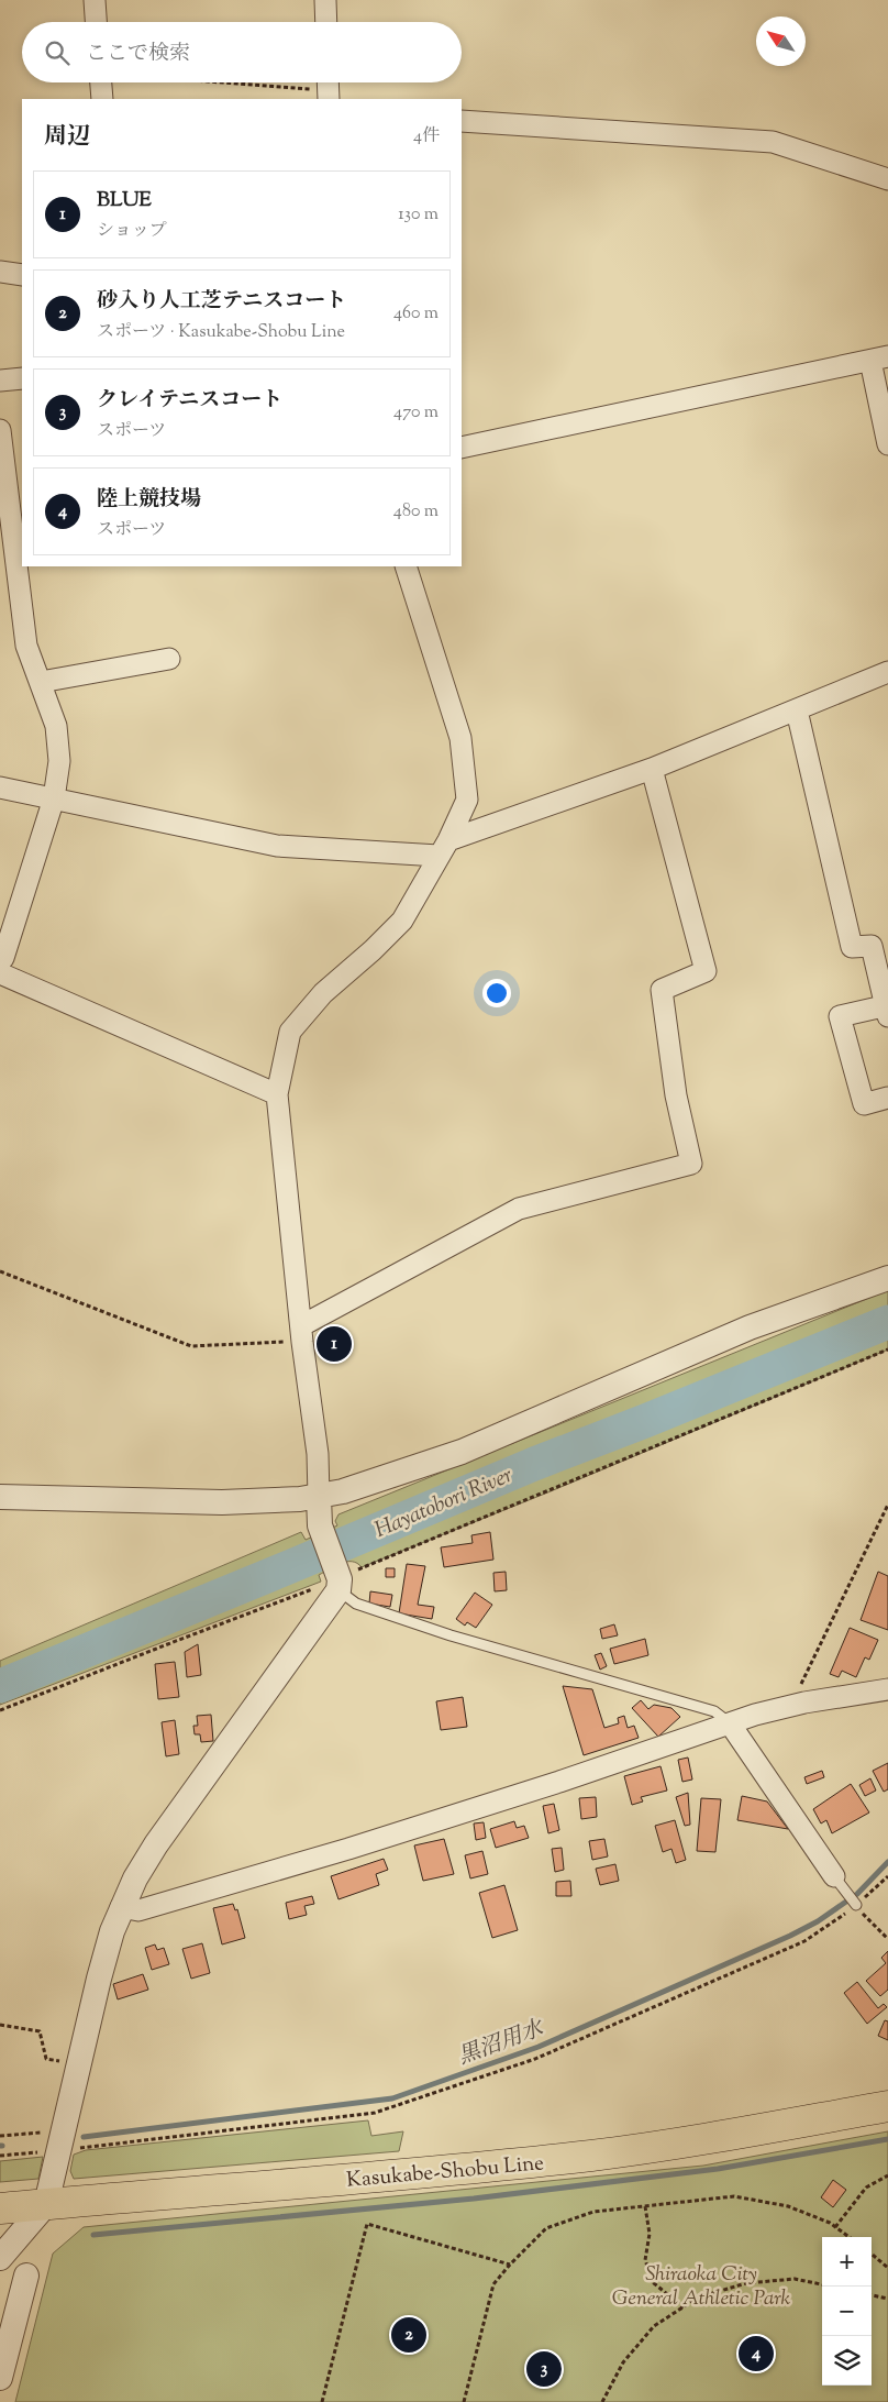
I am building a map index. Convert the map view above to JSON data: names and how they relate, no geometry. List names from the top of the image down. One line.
{"streets":{"main road":["Kasukabe-Shobu Line"]},"water":["Hayatobori River","黒沼用水"],"parks":["Shiraoka City General Athletic Park"],"north":"top left","page":{"search":"ここで検索","heading":["周辺","4件"],"list":[{"mark":"1","name":"BLUE","note":"ショップ","value":"130 m"},{"mark":"2","name":"砂入り人工芝テニスコート","note":"スポーツ · Kasukabe-Shobu Line","value":"460 m"},{"mark":"3","name":"クレイテニスコート","note":"スポーツ","value":"470 m"},{"mark":"4","name":"陸上競技場","note":"スポーツ","value":"480 m"}],"pins":["1","2","4","3"],"map_buttons":["+","−"]}}
